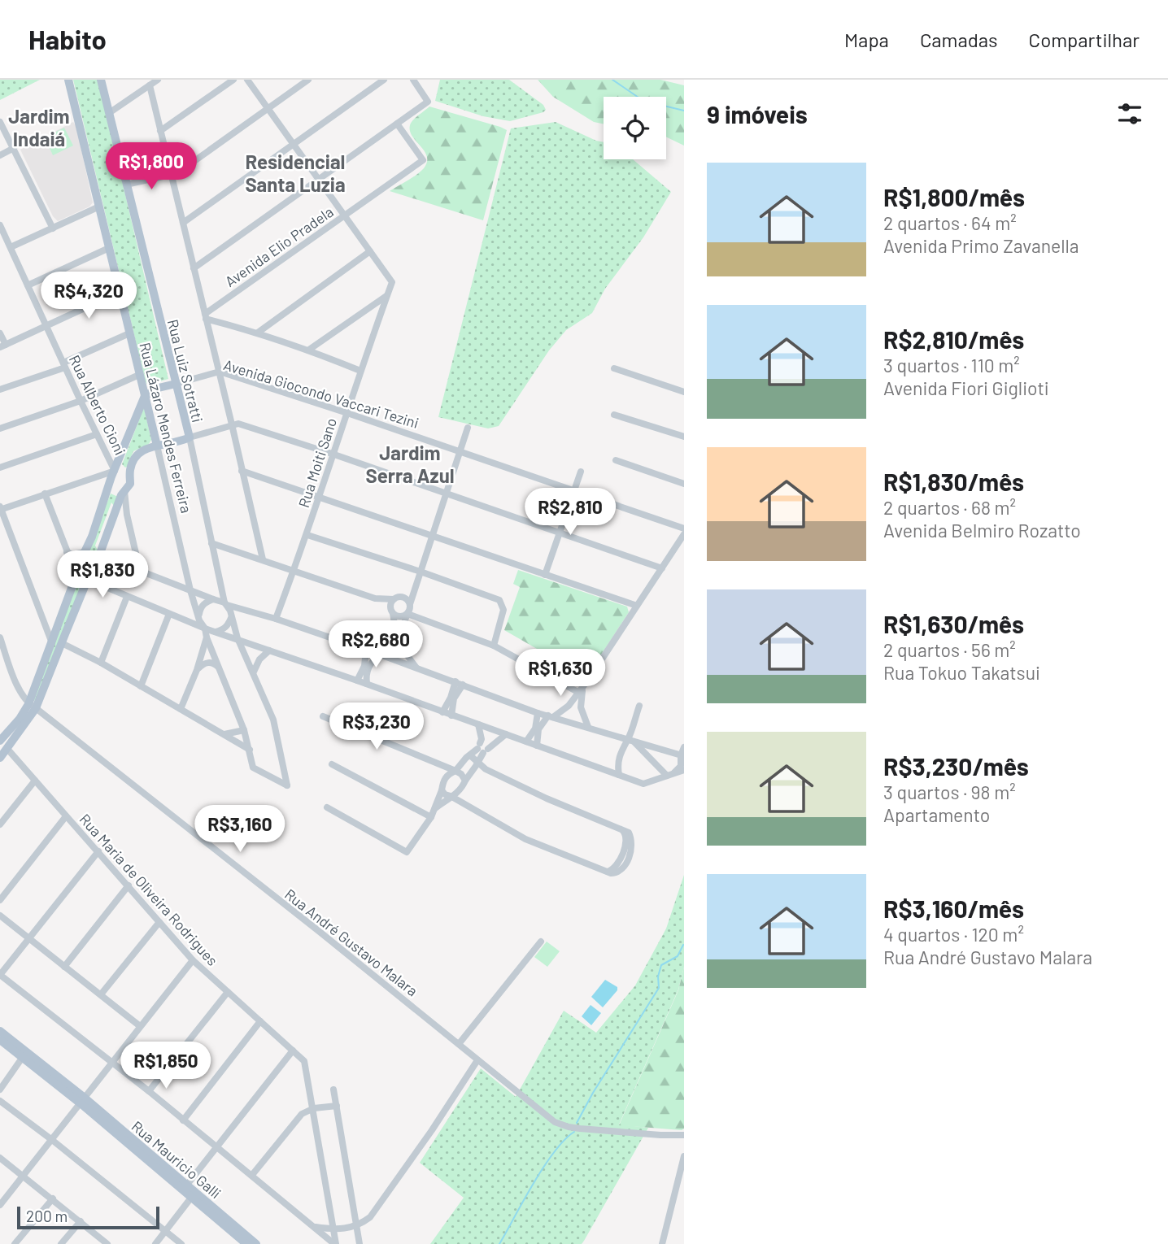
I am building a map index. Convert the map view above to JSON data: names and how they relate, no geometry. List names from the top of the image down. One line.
{"streets":{"main road":["Rua Luiz Sotratti","Avenida Giocondo Vaccari Tezini","Rua Lázaro Mendes Ferreira","Rua Mauricio Galli"],"street":["Avenida Elio Pradela","Rua Alberto Cioni","Rua Moiti Sano","Rua Maria de Oliveira Rodrigues","Rua André Gustavo Malara"]},"crossings":[["Rua Luiz Sotratti","Avenida Giocondo Vaccari Tezini"],["Rua Luiz Sotratti","Rua Lázaro Mendes Ferreira"],["Avenida Giocondo Vaccari Tezini","Rua Lázaro Mendes Ferreira"],["Avenida Giocondo Vaccari Tezini","Rua Moiti Sano"]],"districts":["Jardim Indaiá","Residencial Santa Luzia","Jardim Serra Azul"],"scale_bar":"200 m","page":{"header":"Habito","nav":["Mapa","Camadas","Compartilhar"],"heading":"9 imóveis","price":["R$1,800","R$4,320","R$2,810","R$1,830","R$2,680","R$1,630","R$3,230","R$3,160","R$1,850"],"list":[{"name":"R$1,800/mês","note":"2 quartos · 64 m² · Avenida Primo Zavanella"},{"name":"R$2,810/mês","note":"3 quartos · 110 m² · Avenida Fiori Giglioti"},{"name":"R$1,830/mês","note":"2 quartos · 68 m² · Avenida Belmiro Rozatto"},{"name":"R$1,630/mês","note":"2 quartos · 56 m² · Rua Tokuo Takatsui"},{"name":"R$3,230/mês","note":"3 quartos · 98 m² · Apartamento"},{"name":"R$3,160/mês","note":"4 quartos · 120 m² · Rua André Gustavo Malara"}],"scale":"200 m"}}
